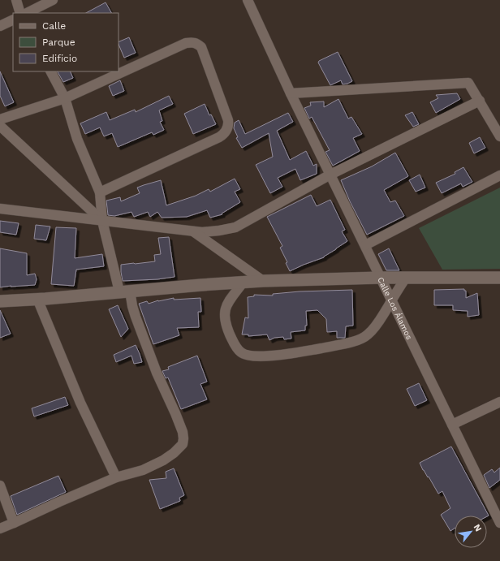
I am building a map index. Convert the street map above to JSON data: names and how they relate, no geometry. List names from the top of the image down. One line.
{"streets":{"street":["Calle Los Álamos"]},"legend":["Calle","Parque","Edificio"],"north":"top right"}
